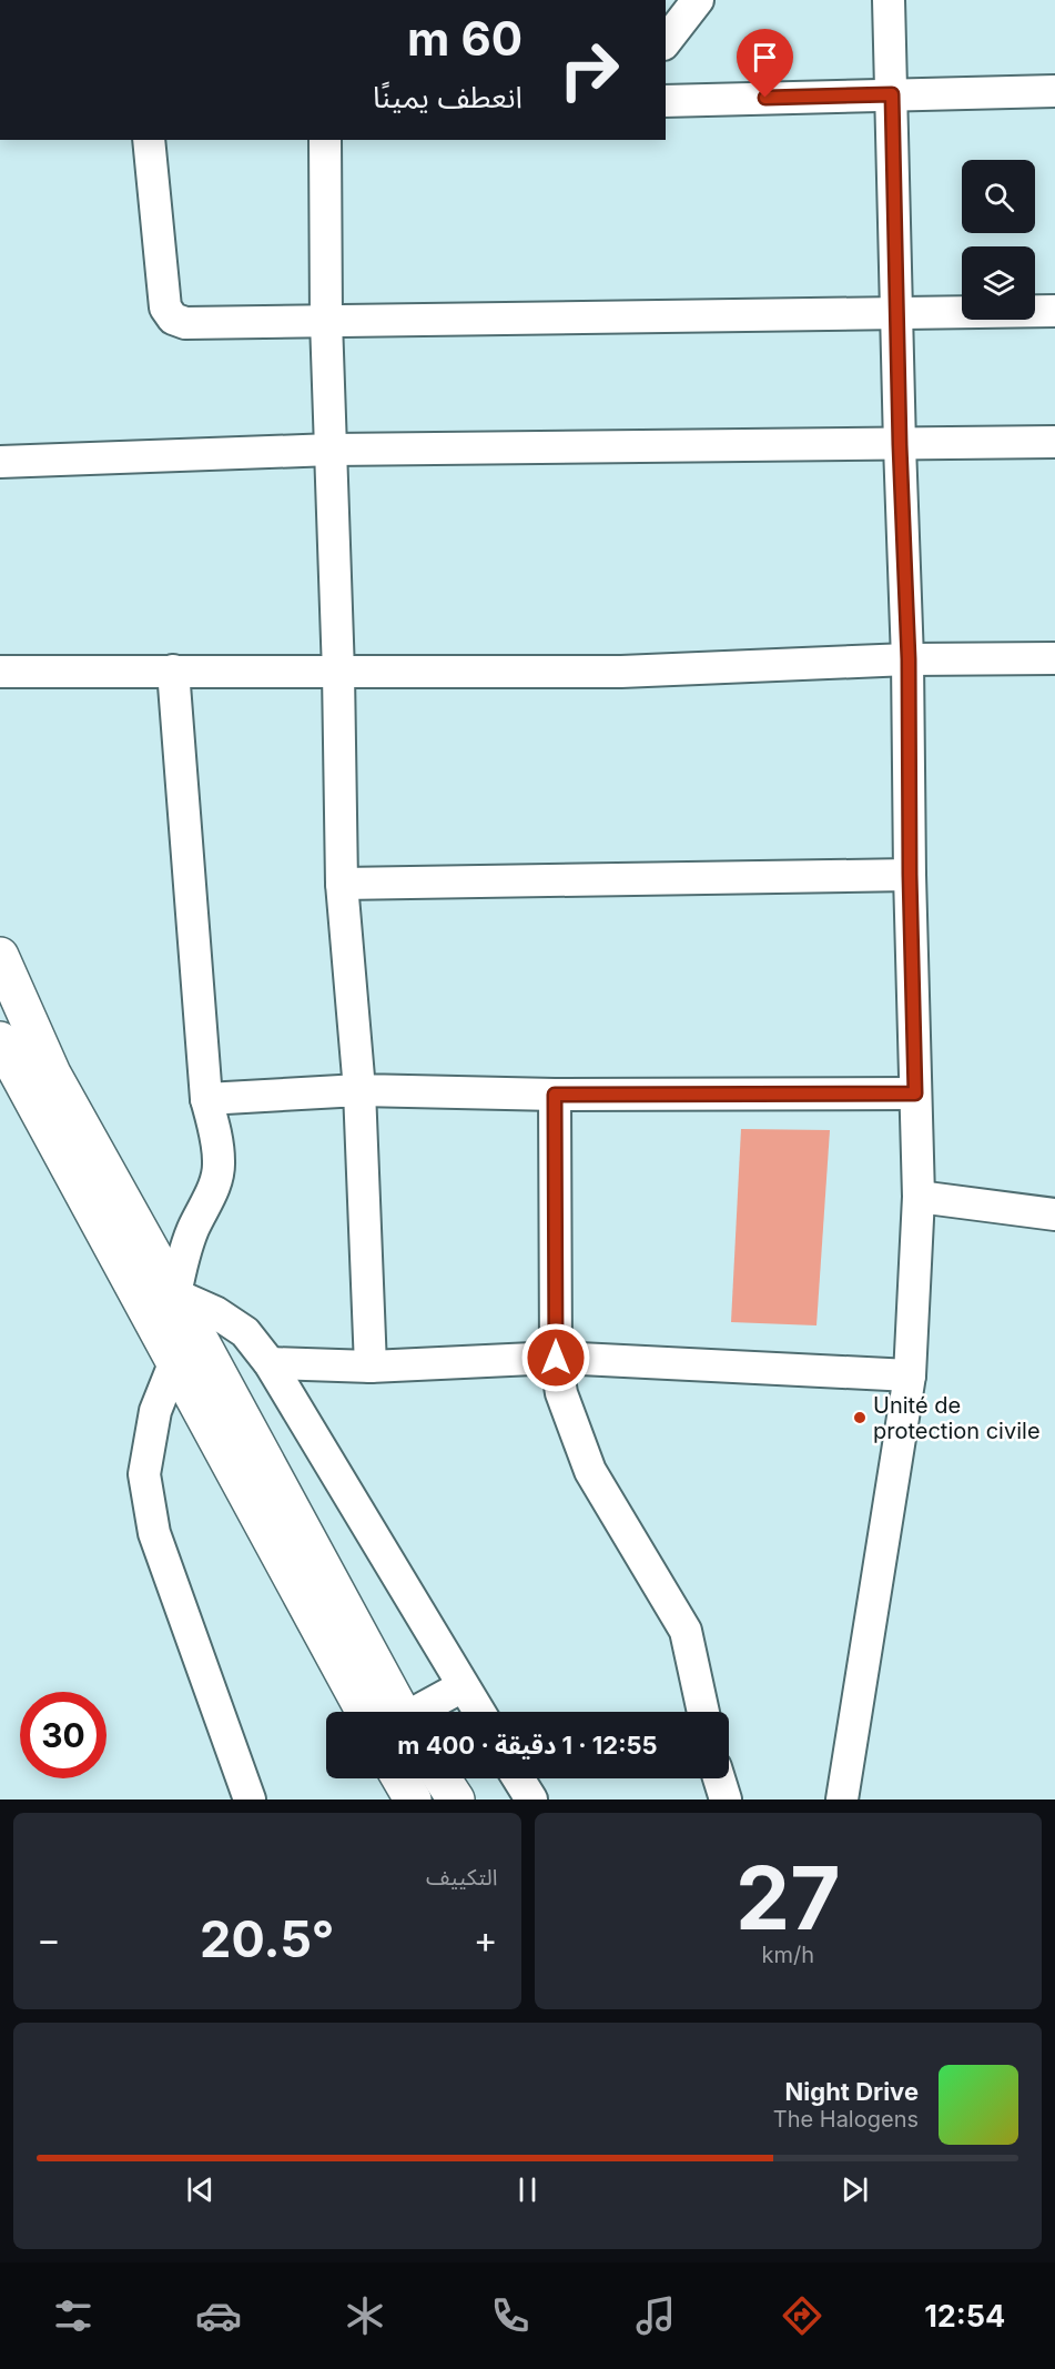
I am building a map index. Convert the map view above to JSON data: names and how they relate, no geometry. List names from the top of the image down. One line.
{"places":["Unité de protection civile"],"page":{"turn":["60 m","انعطف يمينًا"],"limit":"30","trip":"12:55 · 1 دقيقة · 400 m","tile":[["27","km/h"],"التكييف"],"heat":["−","20.5°","+"],"song":["Night Drive","The Halogens"],"tabs":"12:54"}}
